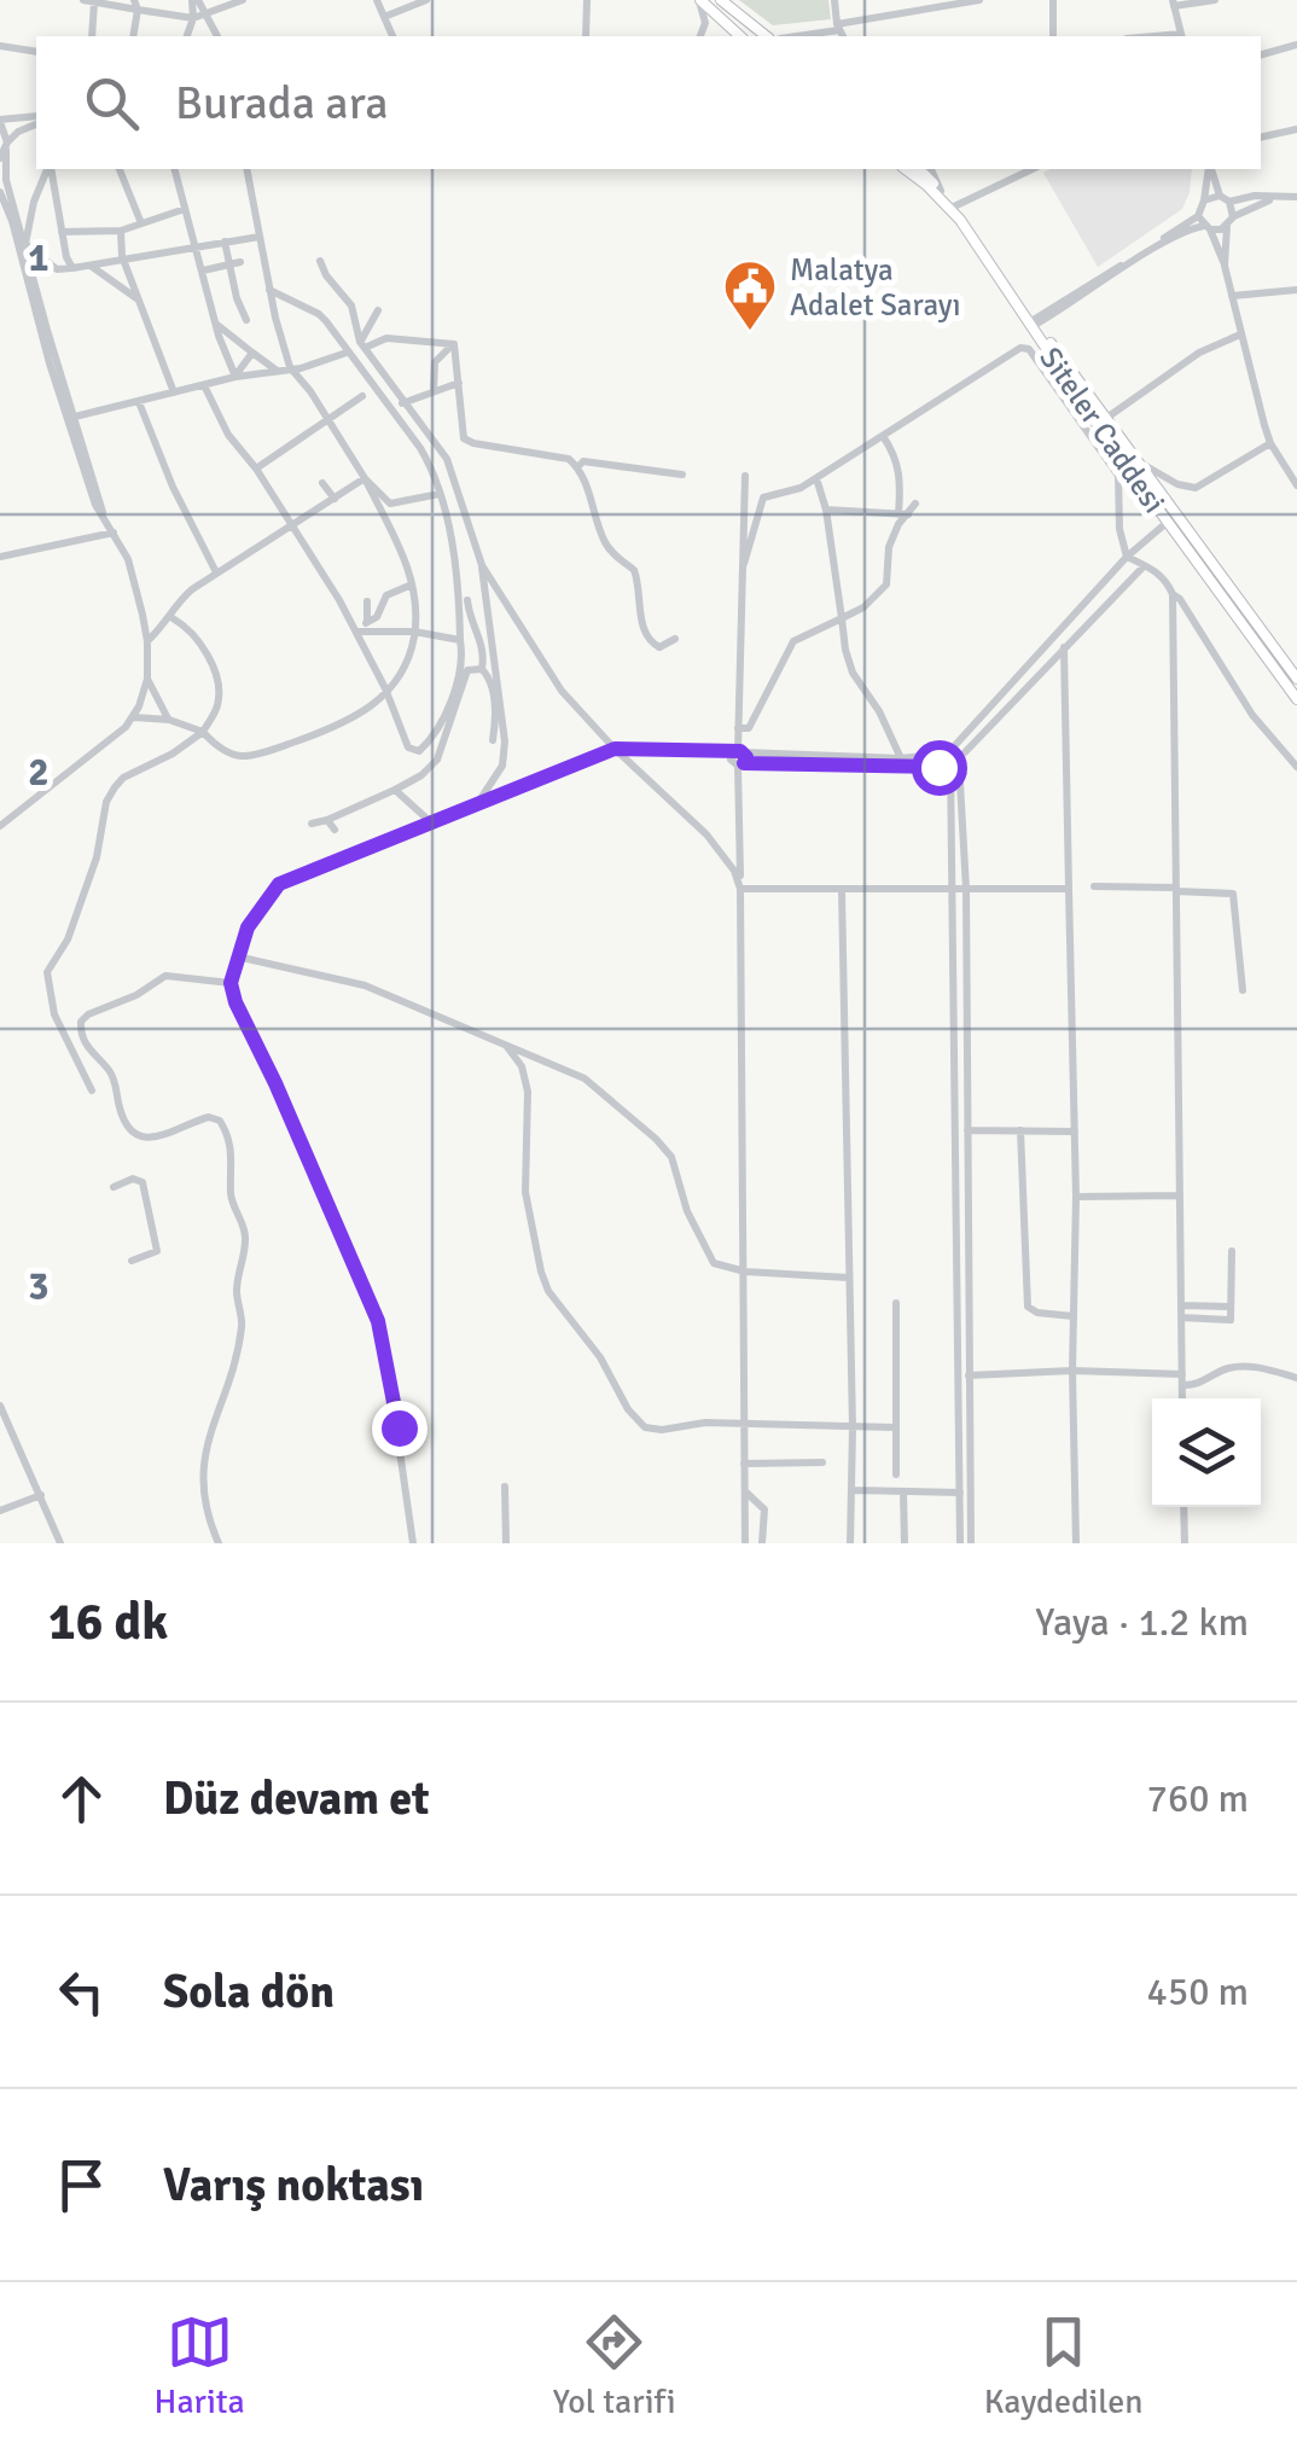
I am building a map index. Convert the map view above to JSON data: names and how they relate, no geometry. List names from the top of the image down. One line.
{"streets":{"main road":["Siteler Caddesi"]},"places":{"public building":["Malatya Adalet Sarayı"]},"page":{"search":"Burada ara","heading":["16 dk","Yaya · 1.2 km"],"list":[["Düz devam et","760 m"],["Sola dön","450 m"],"Varış noktası"],"nav":["Harita","Yol tarifi","Kaydedilen"]},"grid":{"rows":["1","2","3"]}}
